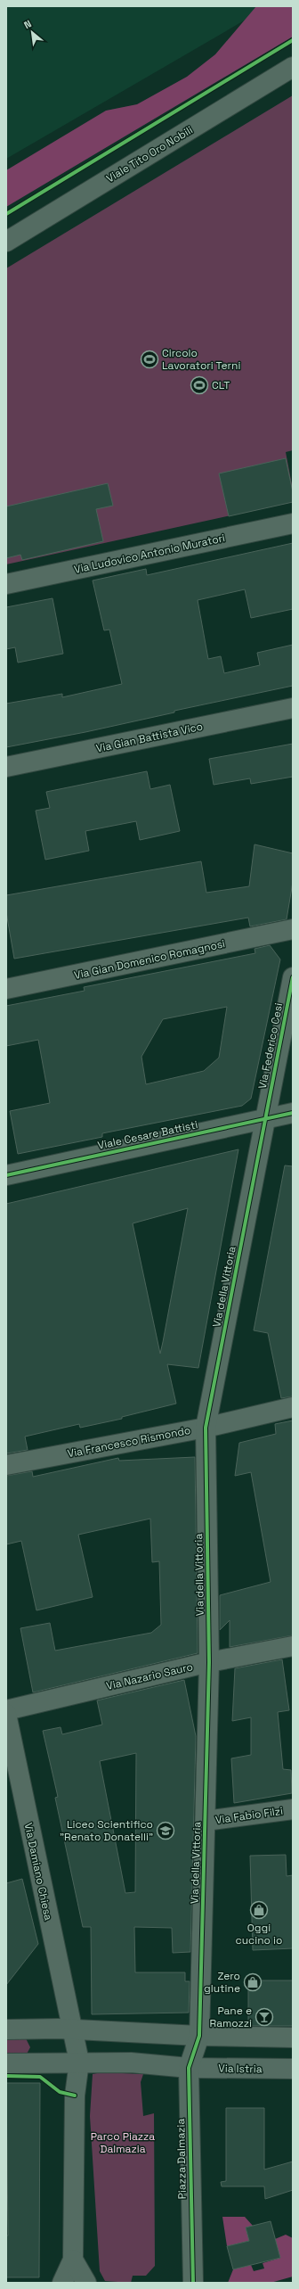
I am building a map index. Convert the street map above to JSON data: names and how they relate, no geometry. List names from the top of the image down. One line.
{"streets":{"street":["Viale Tito Oro Nobili","Via Ludovico Antonio Muratori","Via Gian Battista Vico","Via Gian Domenico Romagnosi","Via Federico Cesi","Viale Cesare Battisti","Via della Vittoria","Via Francesco Rismondo","Via Nazario Sauro","Via Fabio Filzi","Via Damiano Chiesa","Via Istria","Piazza Dalmazia"]},"crossings":[["Via Federico Cesi","Viale Cesare Battisti"],["Via Federico Cesi","Via della Vittoria"],["Viale Cesare Battisti","Via della Vittoria"],["Via della Vittoria","Via Francesco Rismondo"],["Via della Vittoria","Via Nazario Sauro"],["Via della Vittoria","Via Fabio Filzi"],["Via della Vittoria","Piazza Dalmazia"],["Via Istria","Piazza Dalmazia"]],"parks":["Parco Piazza Dalmazia"],"places":{"sports":["Circolo Lavoratori Terni","CLT"],"school or university":["Liceo Scientifico \"Renato Donatelli\""],"shop":["Oggi cucino io","Zero glutine"],"bar":["Pane e Ramozzi"]},"north":"top left"}
